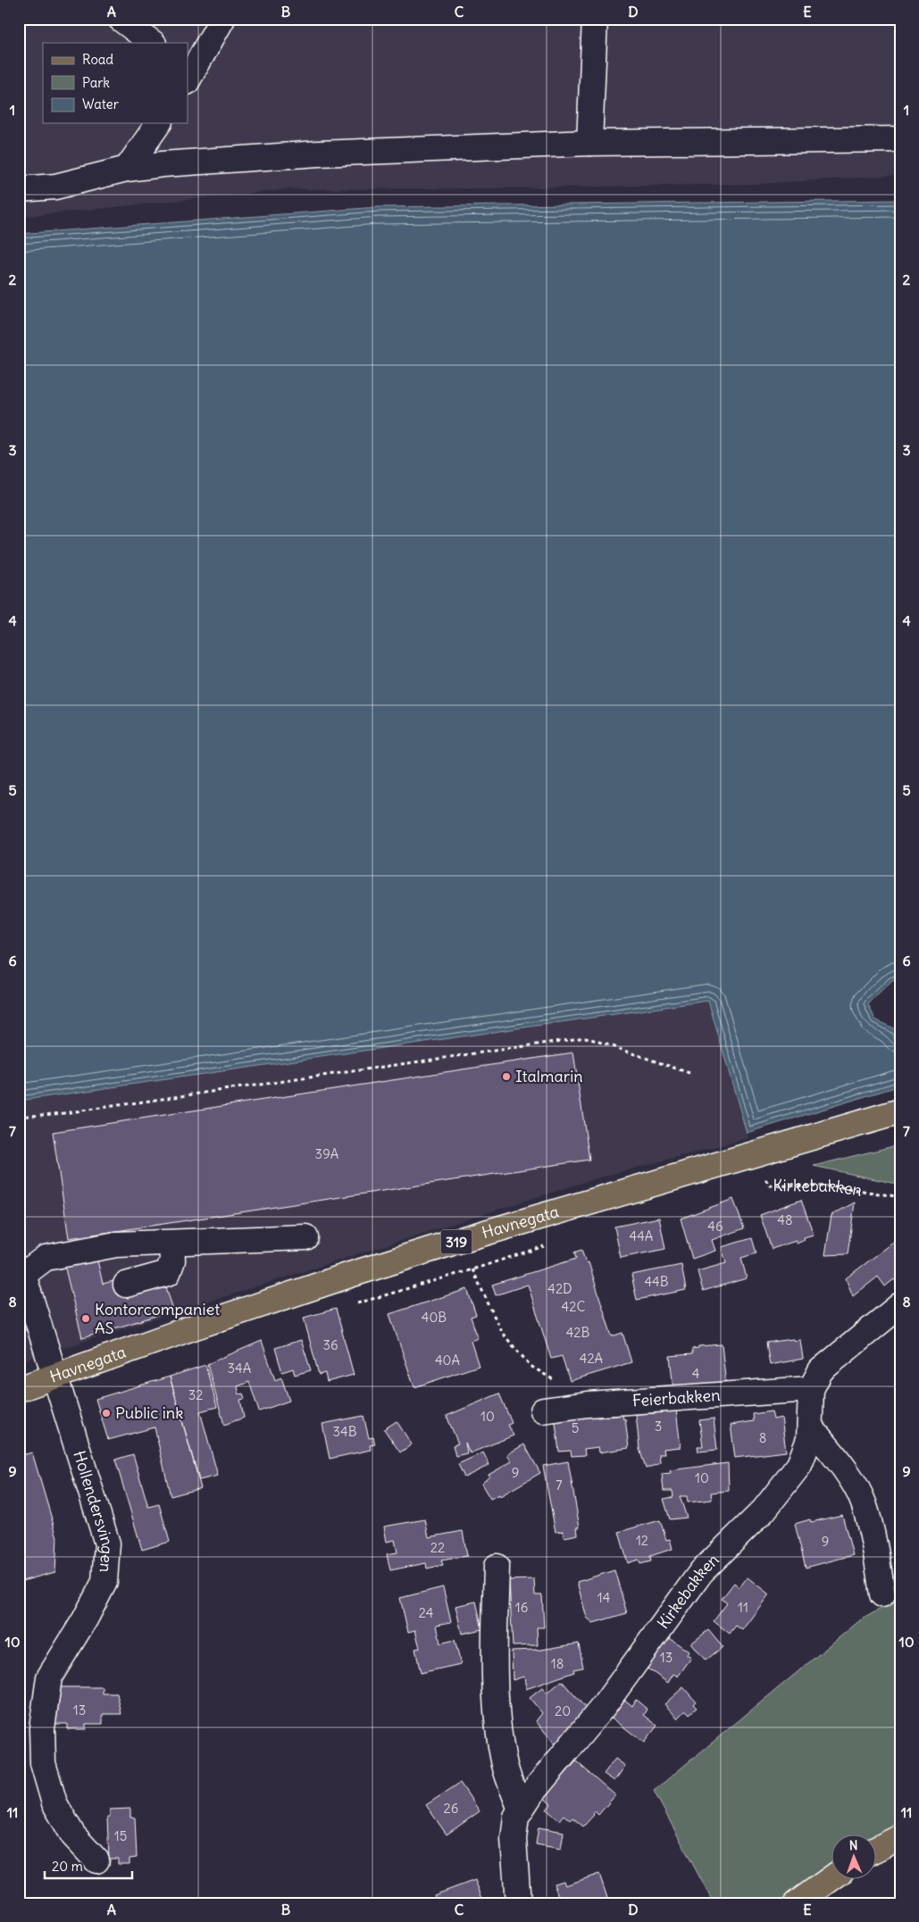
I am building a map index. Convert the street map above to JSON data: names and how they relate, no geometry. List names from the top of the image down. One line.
{"streets":{"main road":["Havnegata","319"],"street":["Kirkebakken","Feierbakken","Hollendersvingen"]},"crossings":[["Kirkebakken","Havnegata"],["Kirkebakken","Feierbakken"],["Havnegata","Hollendersvingen"]],"places":["Italmarin","Kontorcompaniet AS","Public ink"],"house_numbers":["39A","48","46","44A","44B","42D","42C","40B","42B","36","42A","40A","34A","4","32","10","3","5","34B","8","9","10","7","12","9","22","14","16","11","24","13","18","13","20","26","15"],"legend":["Road","Park","Water"],"scale_bar":"20 m","north":"top","grid":{"columns":["A","B","C","D","E"],"rows":["1","2","3","4","5","6","7","8","9","10","11"]}}
